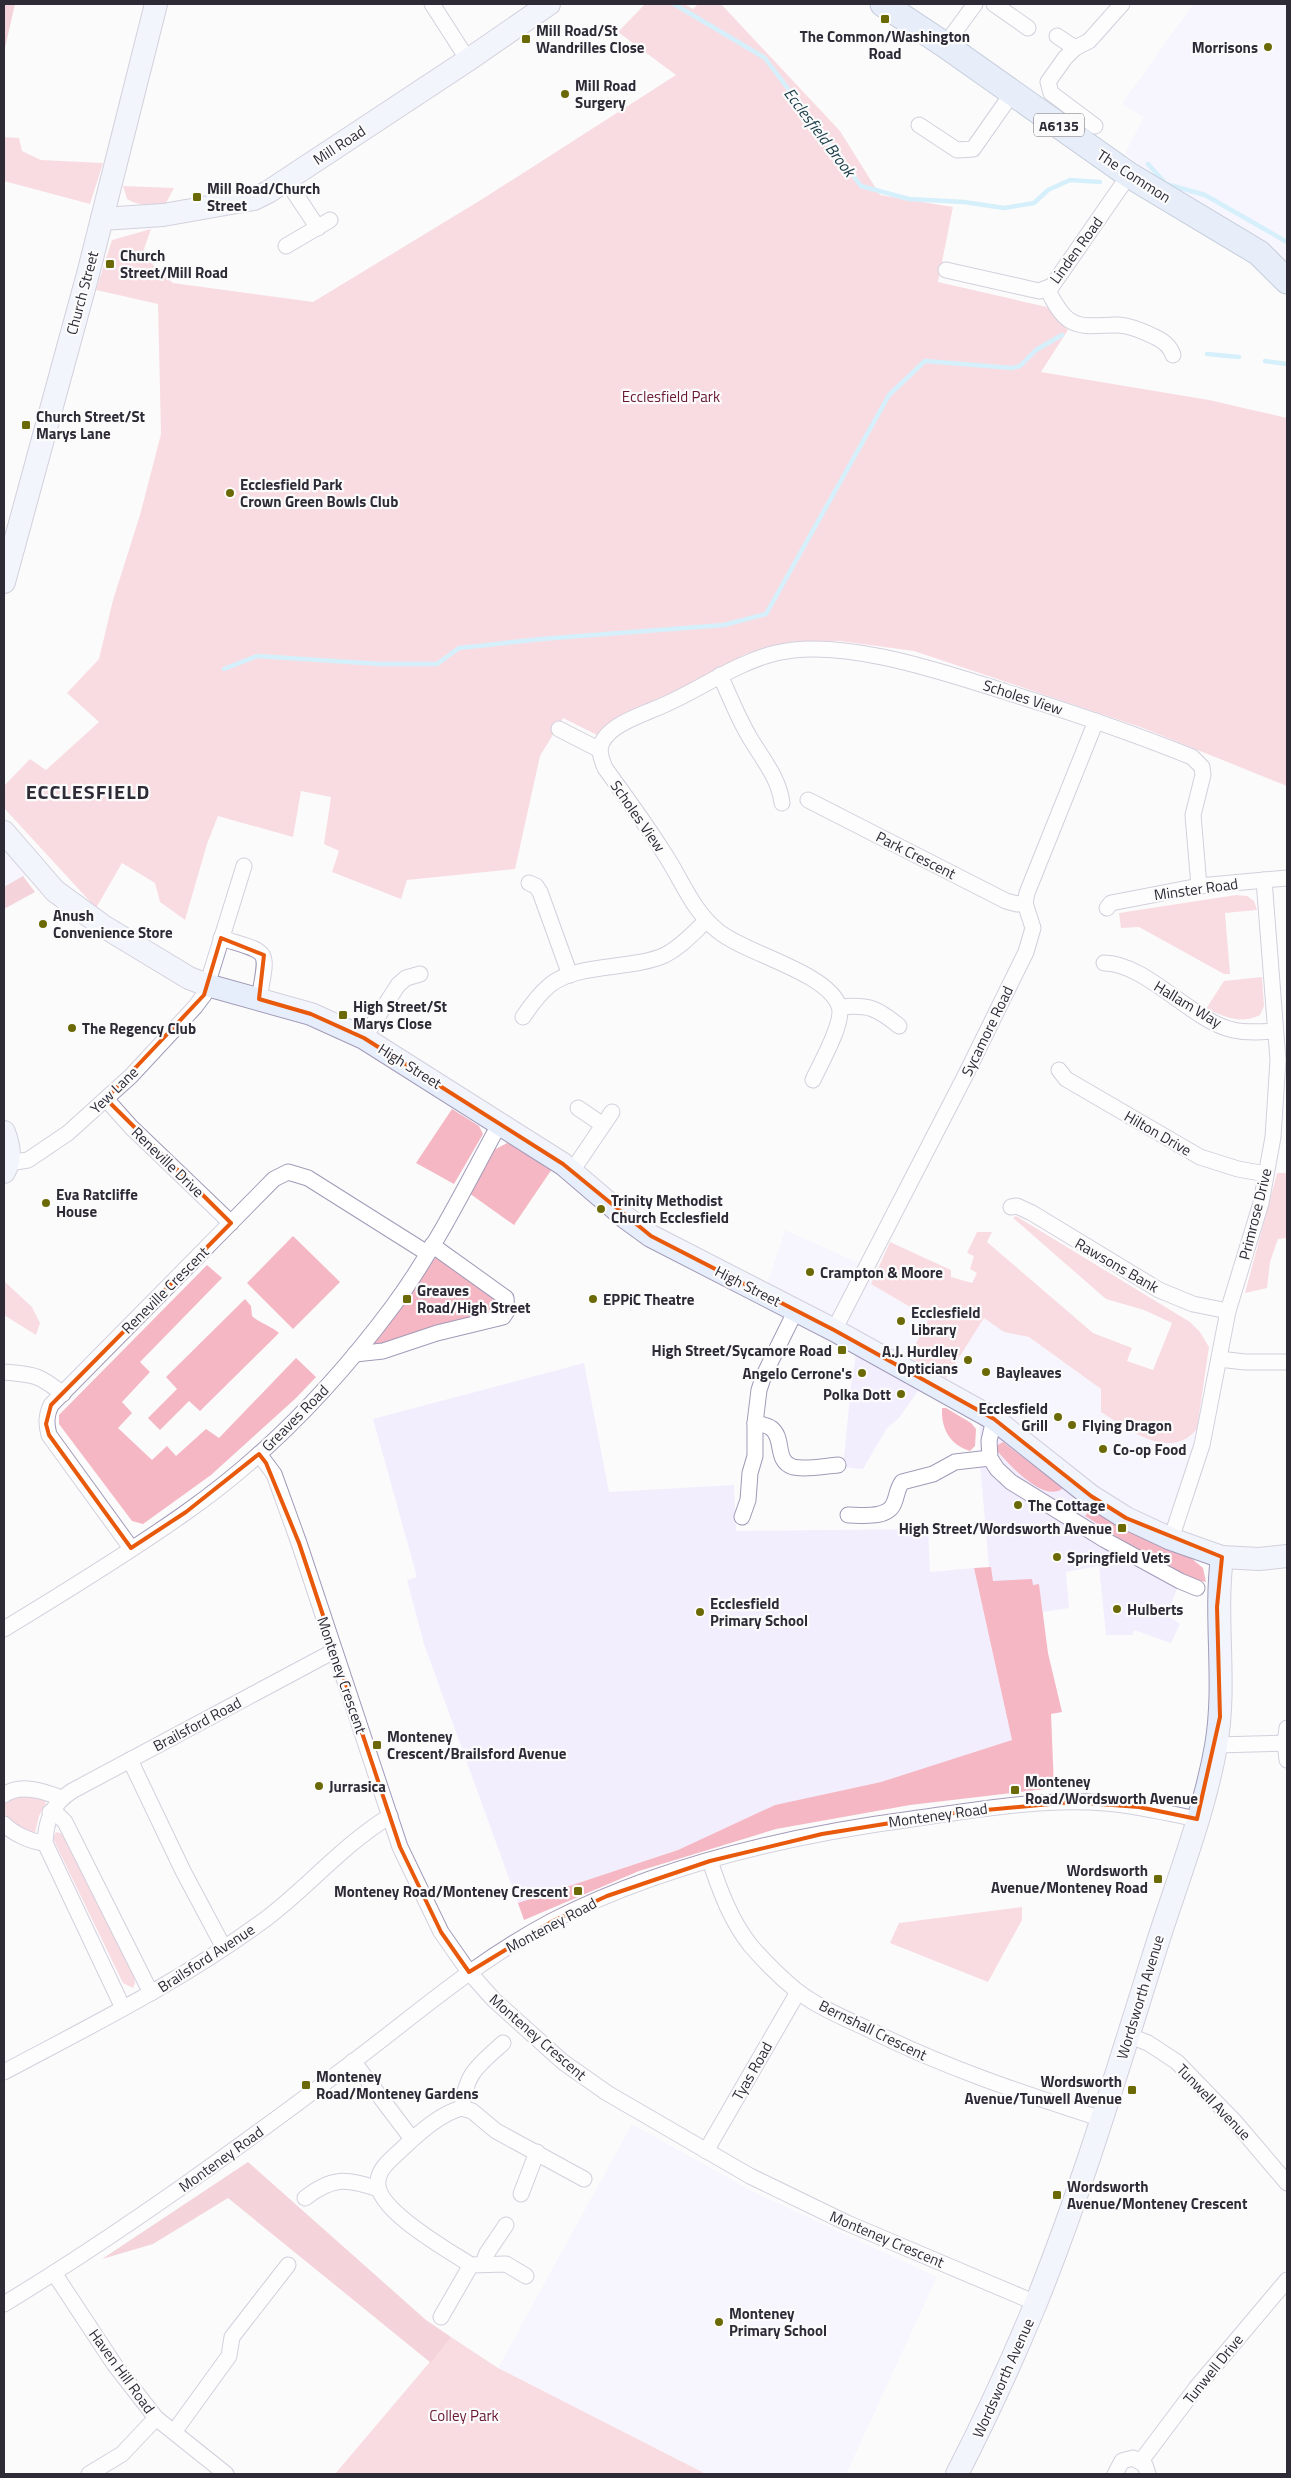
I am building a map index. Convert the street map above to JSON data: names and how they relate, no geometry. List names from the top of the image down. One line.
{"streets":{"main road":["A6135","The Common"],"street":["Mill Road","Linden Road","Church Street","Scholes View","Park Crescent","Minster Road","Hallam Way","Sycamore Road","High Street","Yew Lane","Hilton Drive","Reneville Drive","Primrose Drive","Rawsons Bank","Reneville Crescent","Greaves Road","Monteney Crescent","Brailsford Road","Monteney Road","Brailsford Avenue","Wordsworth Avenue","Bernshall Crescent","Tyas Road","Tunwell Avenue","Tunwell Drive","Haven Hill Road"]},"crossings":[["Mill Road","Church Street"],["The Common","Linden Road"],["Scholes View","Minster Road"],["Park Crescent","Sycamore Road"],["Minster Road","Primrose Drive"],["Hallam Way","Primrose Drive"],["Sycamore Road","High Street"],["High Street","Yew Lane"],["High Street","Primrose Drive"],["High Street","Greaves Road"],["High Street","Wordsworth Avenue"],["Yew Lane","Reneville Drive"],["Hilton Drive","Primrose Drive"],["Reneville Drive","Reneville Crescent"],["Primrose Drive","Rawsons Bank"],["Reneville Crescent","Greaves Road"],["Greaves Road","Monteney Crescent"],["Monteney Crescent","Brailsford Road"],["Monteney Crescent","Monteney Road"],["Monteney Crescent","Brailsford Avenue"],["Monteney Crescent","Wordsworth Avenue"],["Monteney Crescent","Tyas Road"],["Monteney Road","Wordsworth Avenue"],["Monteney Road","Bernshall Crescent"],["Monteney Road","Haven Hill Road"],["Wordsworth Avenue","Bernshall Crescent"],["Wordsworth Avenue","Tunwell Avenue"],["Bernshall Crescent","Tyas Road"]],"districts":["ECCLESFIELD"],"water":["Ecclesfield Brook"],"parks":["Ecclesfield Park","Colley Park"],"places":{"transit":["The Common/Washington Road","Mill Road/St Wandrilles Close","Mill Road/Church Street","Church Street/Mill Road","Church Street/St Marys Lane","High Street/St Marys Close","Greaves Road/High Street","High Street/Sycamore Road","High Street/Wordsworth Avenue","Monteney Crescent/Brailsford Avenue","Monteney Road/Wordsworth Avenue","Wordsworth Avenue/Monteney Road","Monteney Road/Monteney Crescent","Monteney Road/Monteney Gardens","Wordsworth Avenue/Tunwell Avenue","Wordsworth Avenue/Monteney Crescent"],"other":["Morrisons","Mill Road Surgery","Ecclesfield Park Crown Green Bowls Club","Anush Convenience Store","The Regency Club","Eva Ratcliffe House","Trinity Methodist Church Ecclesfield","Crampton & Moore","EPPiC Theatre","Ecclesfield Library","A.J. Hurdley Opticians","Bayleaves","Angelo Cerrone's","Polka Dott","Ecclesfield Grill","Flying Dragon","Co-op Food","The Cottage","Springfield Vets","Hulberts","Ecclesfield Primary School","Jurrasica","Monteney Primary School"]}}
